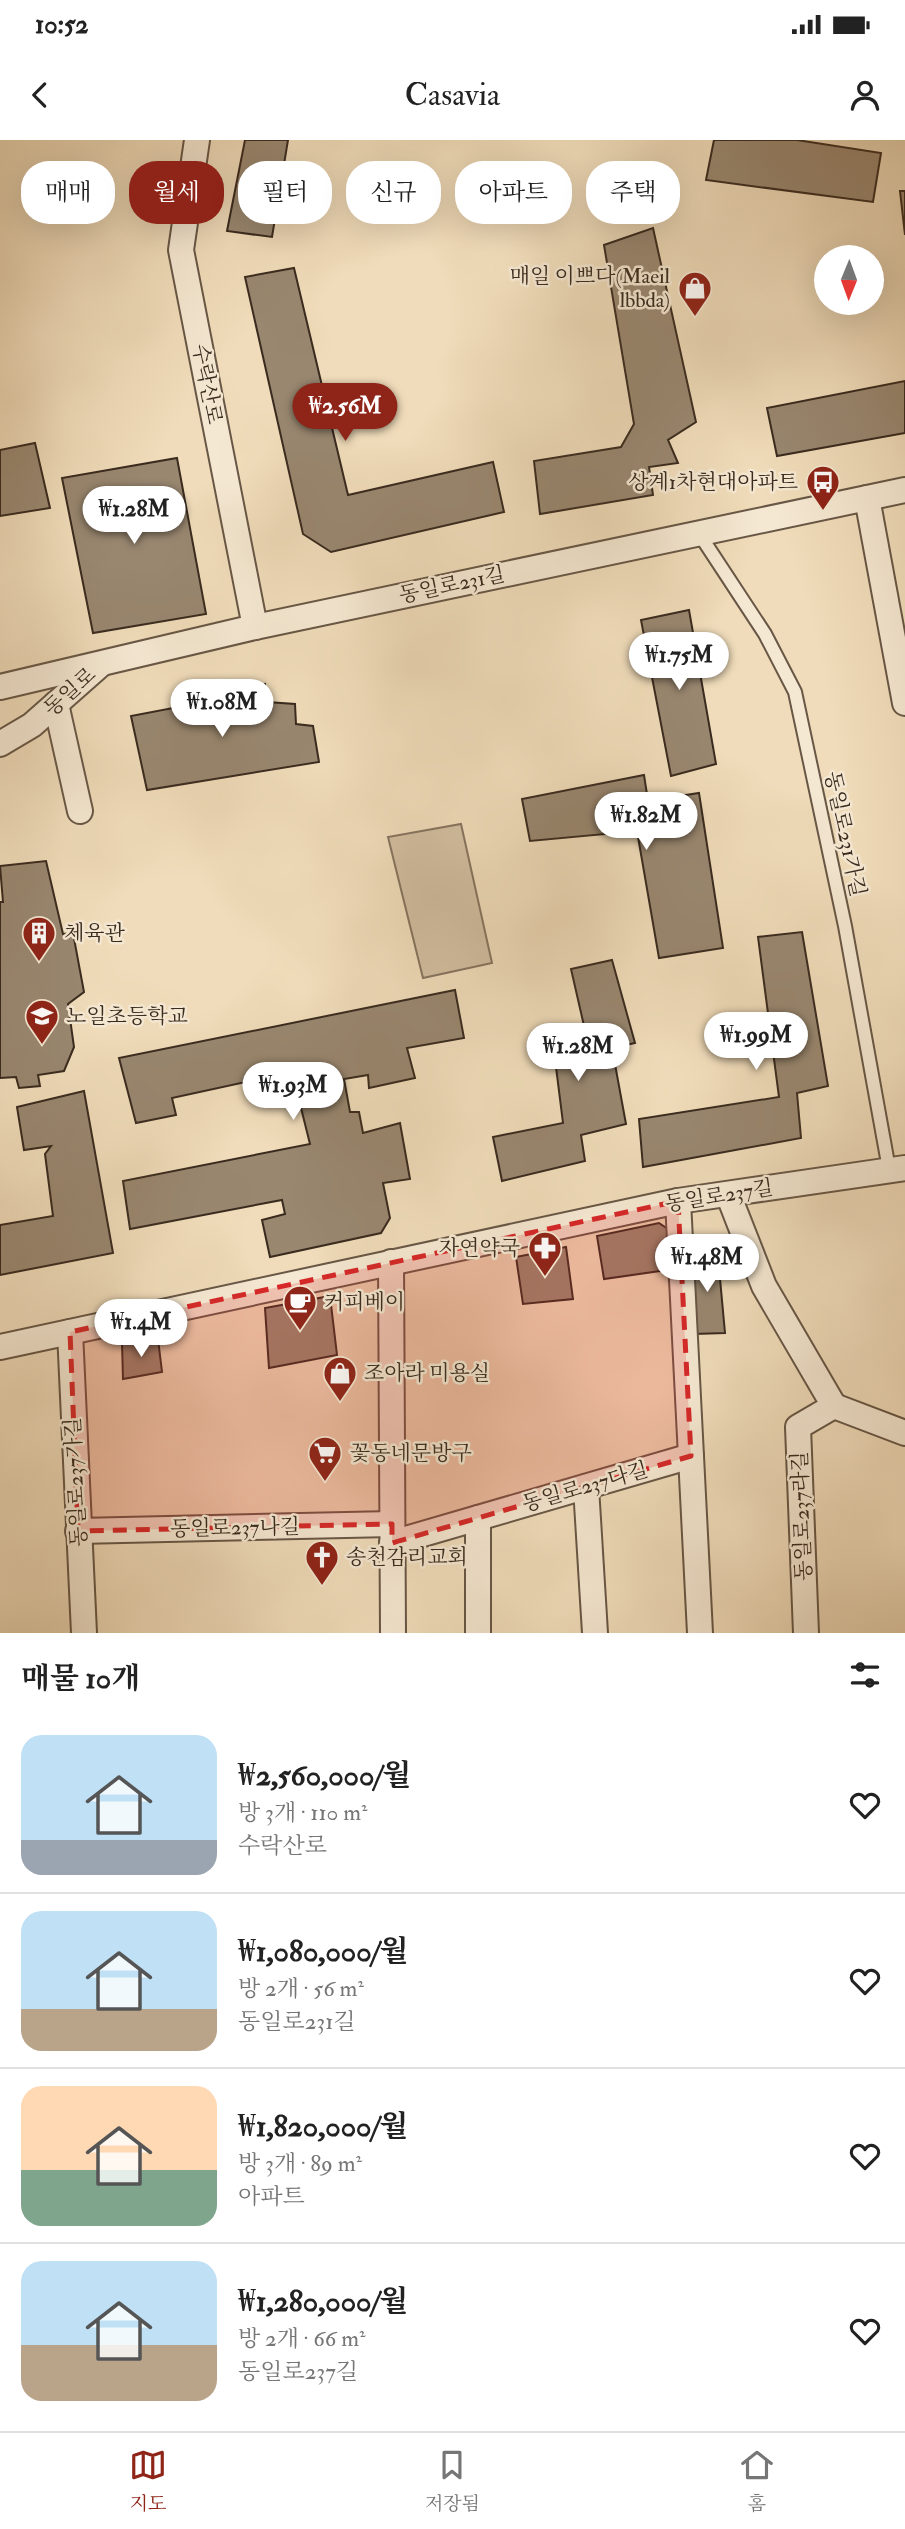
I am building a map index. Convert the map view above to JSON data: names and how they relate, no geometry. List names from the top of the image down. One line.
{"streets":{"street":["수락산로","동일로231길","동일로","동일로237길","동일로237가길","동일로237다길","동일로237라길","동일로237나길"],"lane":["동일로231가길"]},"crossings":[["수락산로","동일로231길"],["동일로231길","동일로"],["동일로231길","동일로231가길"],["동일로231가길","동일로237길"],["동일로237길","동일로237가길"],["동일로237가길","동일로237나길"],["동일로237다길","동일로237나길"]],"places":{"shop":["매일 이쁘다(Maeil lbbda)","조아라 미용실"],"bus stop":["상계1차현대아파트"],"building":["체육관"],"school or university":["노일초등학교"],"pharmacy":["자연약국"],"cafe":["커피베이"],"supermarket":["꽃동네문방구"],"church":["송천감리교회"]},"north":"bottom","page":{"status":"10:52","header":"Casavia","chip":["매매","월세","필터","신규","아파트","주택"],"price":["₩2.56M","₩1.28M","₩1.75M","₩1.08M","₩1.82M","₩1.99M","₩1.28M","₩1.93M","₩1.48M","₩1.4M"],"heading":"매물 10개","list":[{"name":"₩2,560,000/월","note":"방 3개 · 110 m² · 수락산로"},{"name":"₩1,080,000/월","note":"방 2개 · 56 m² · 동일로231길"},{"name":"₩1,820,000/월","note":"방 3개 · 89 m² · 아파트"},{"name":"₩1,280,000/월","note":"방 2개 · 66 m² · 동일로237길"}],"tabs":["지도","저장됨","홈"]}}
